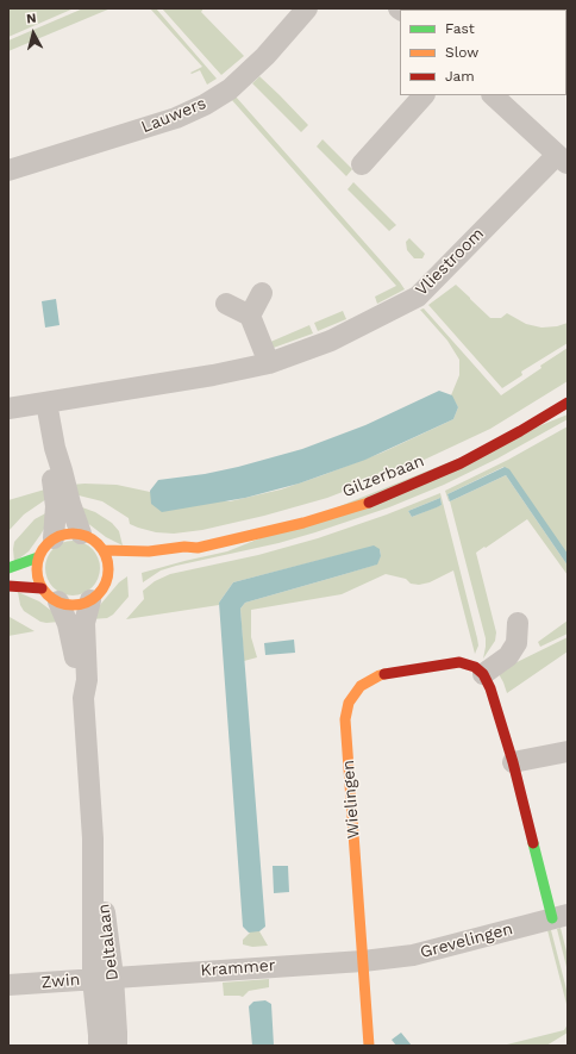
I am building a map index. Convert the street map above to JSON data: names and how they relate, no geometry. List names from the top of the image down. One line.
{"streets":{"street":["Lauwers","Vliestroom","Gilzerbaan","Wielingen","Grevelingen","Deltalaan","Krammer","Zwin"]},"crossings":[["Gilzerbaan","Deltalaan"],["Wielingen","Grevelingen"],["Wielingen","Krammer"],["Grevelingen","Krammer"],["Deltalaan","Krammer"],["Deltalaan","Zwin"],["Krammer","Zwin"]],"legend":["Fast","Slow","Jam"],"north":"top"}
